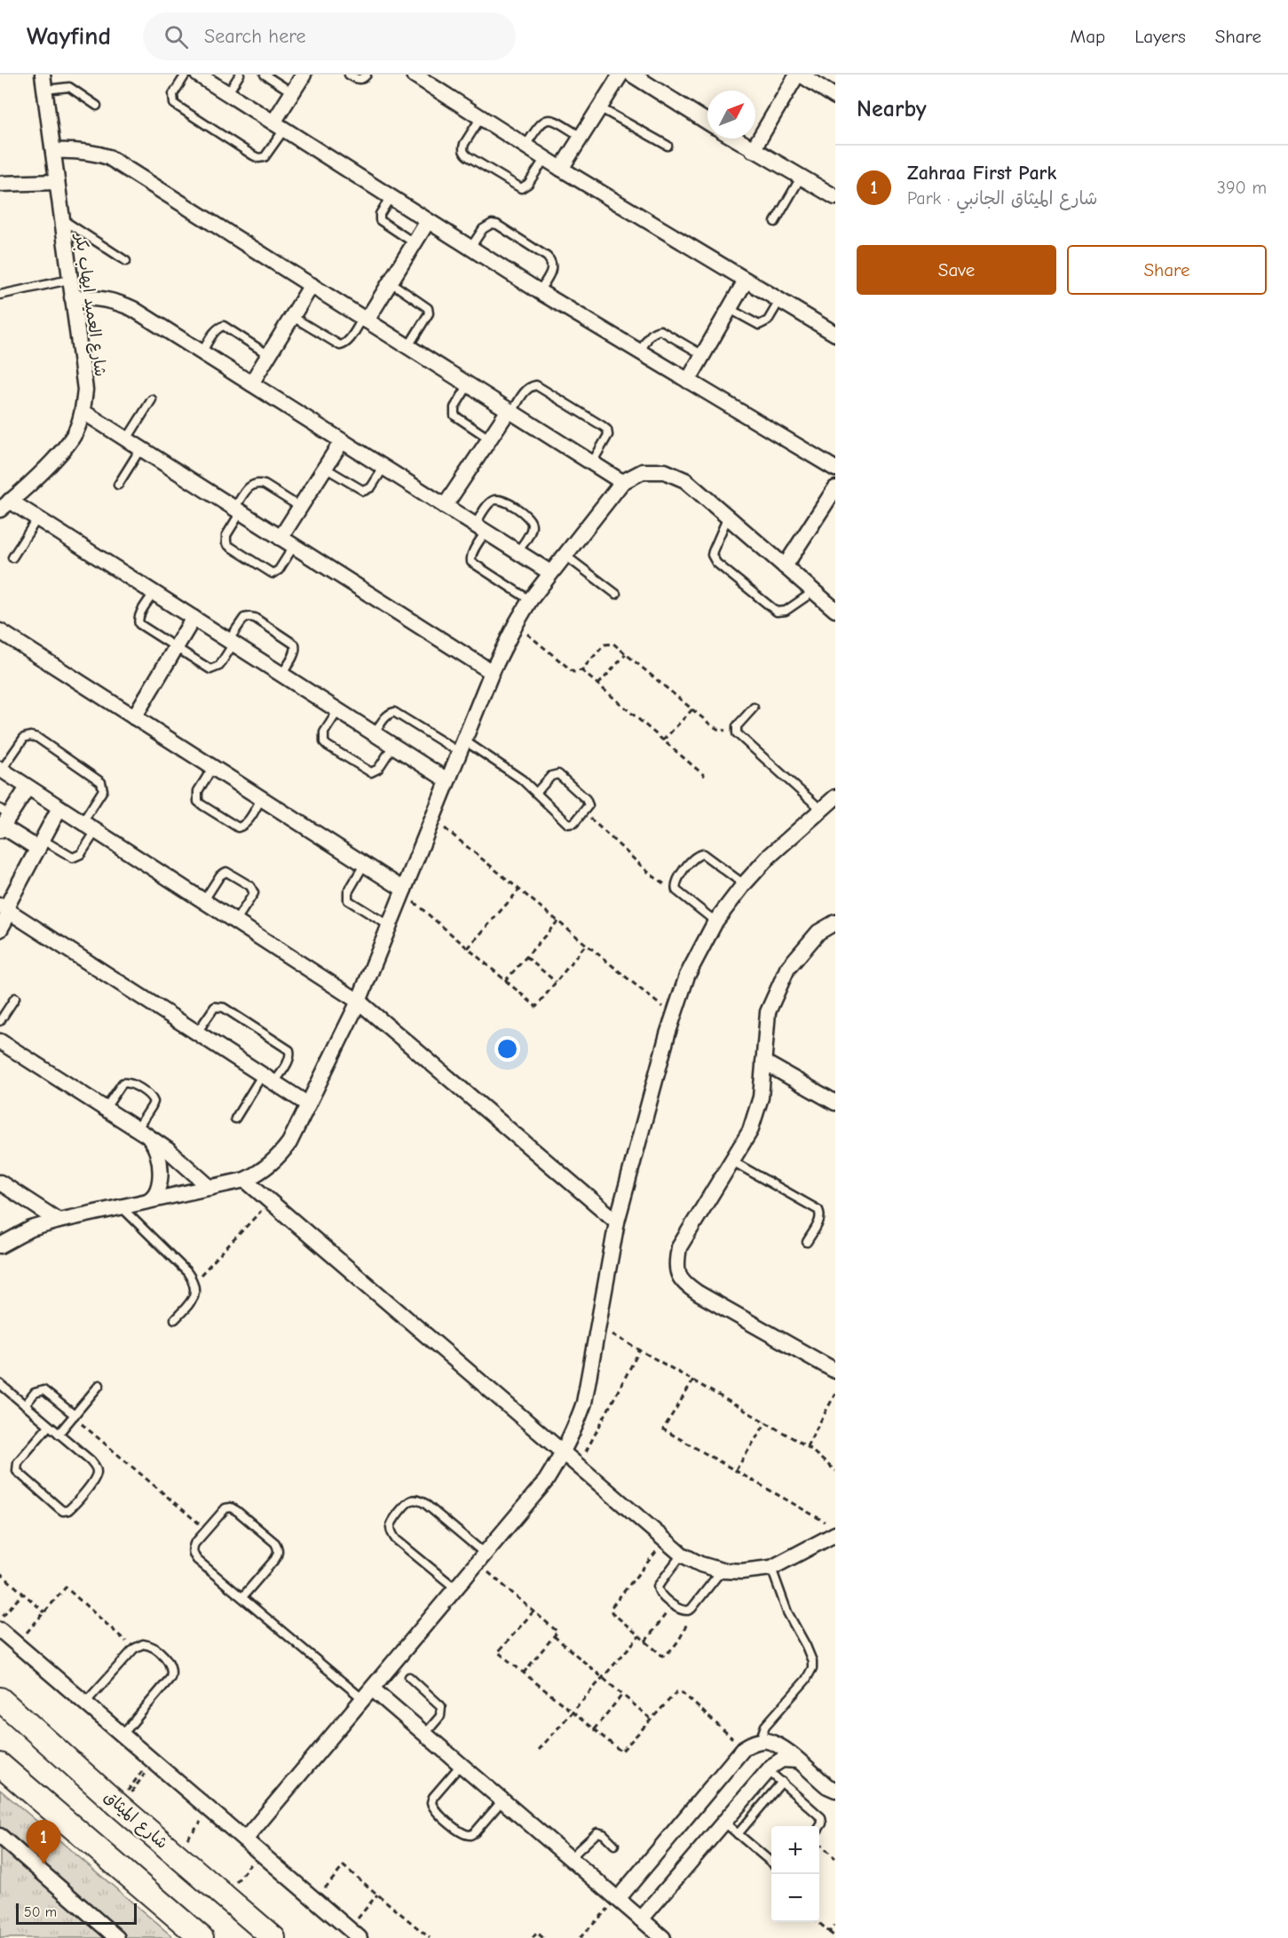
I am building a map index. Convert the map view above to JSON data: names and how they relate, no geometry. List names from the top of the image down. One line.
{"streets":{"main road":["شارع الميثاق"],"street":["شارع العميد ايهاب بكر"]},"scale_bar":"50 m","north":"top right","page":{"header":"Wayfind","search":"Search here","nav":["Map","Layers","Share"],"heading":"Nearby","list":[{"mark":"1","name":"Zahraa First Park","note":"Park · شارع الميثاق الجانبي","value":"390 m"}],"buttons":["Save","Share"],"pins":"1","map_buttons":["+","−"],"scale":"50 m"}}
